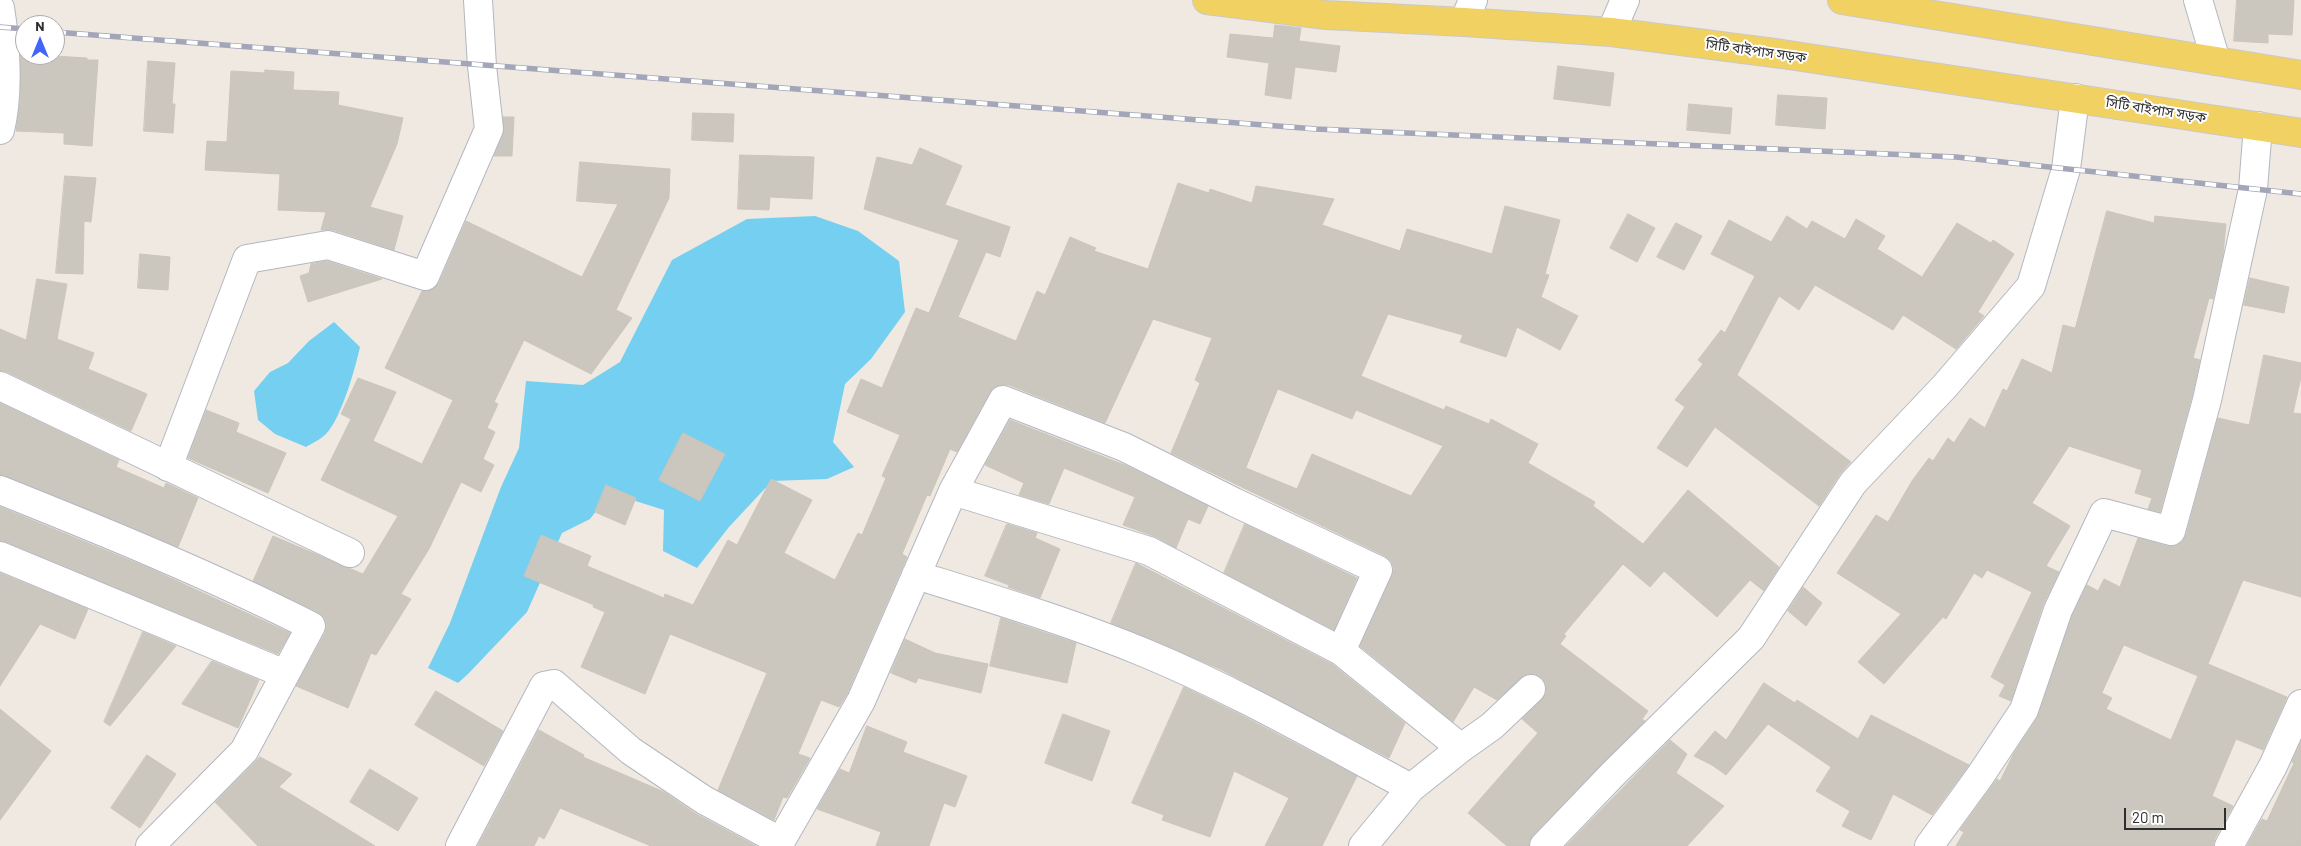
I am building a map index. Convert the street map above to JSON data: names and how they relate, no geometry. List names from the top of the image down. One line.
{"streets":{"main road":["সিটি বাইপাস সড়ক"]},"scale_bar":"20 m","north":"top"}
